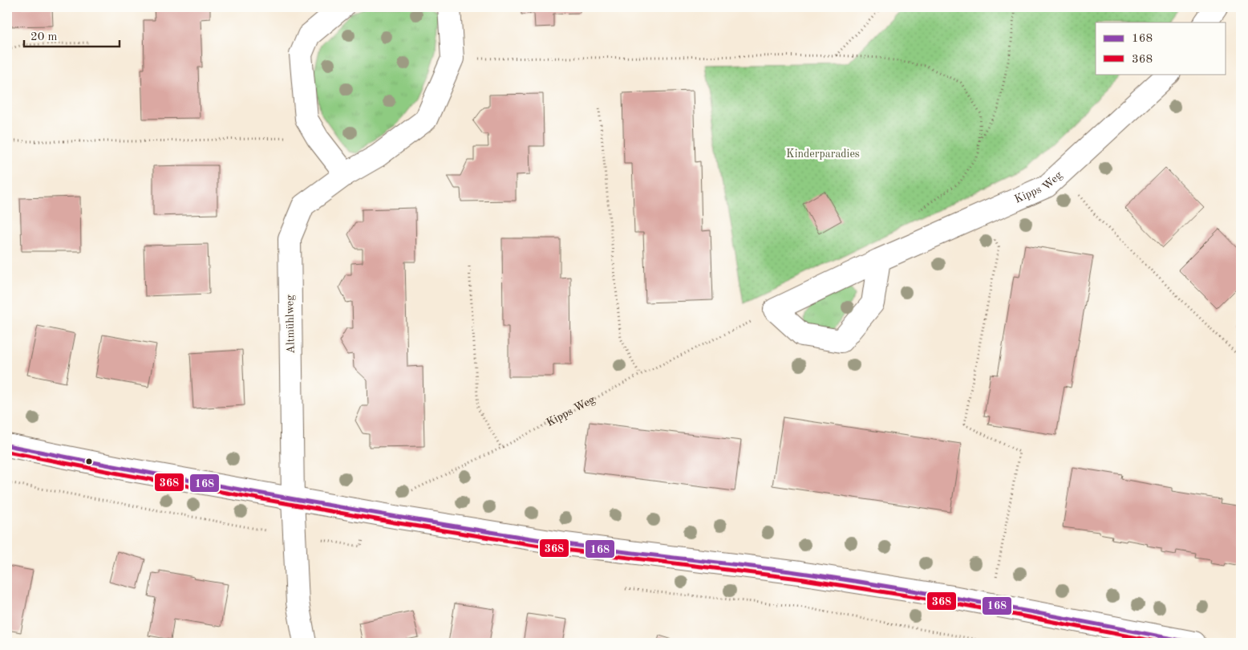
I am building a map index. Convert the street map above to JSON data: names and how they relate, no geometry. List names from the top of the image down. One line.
{"streets":{"street":["Kipps Weg","Altmühlweg"]},"parks":["Kinderparadies"],"lines":["transit line 168","transit line 368"],"legend":["168","368"],"scale_bar":"20 m"}
